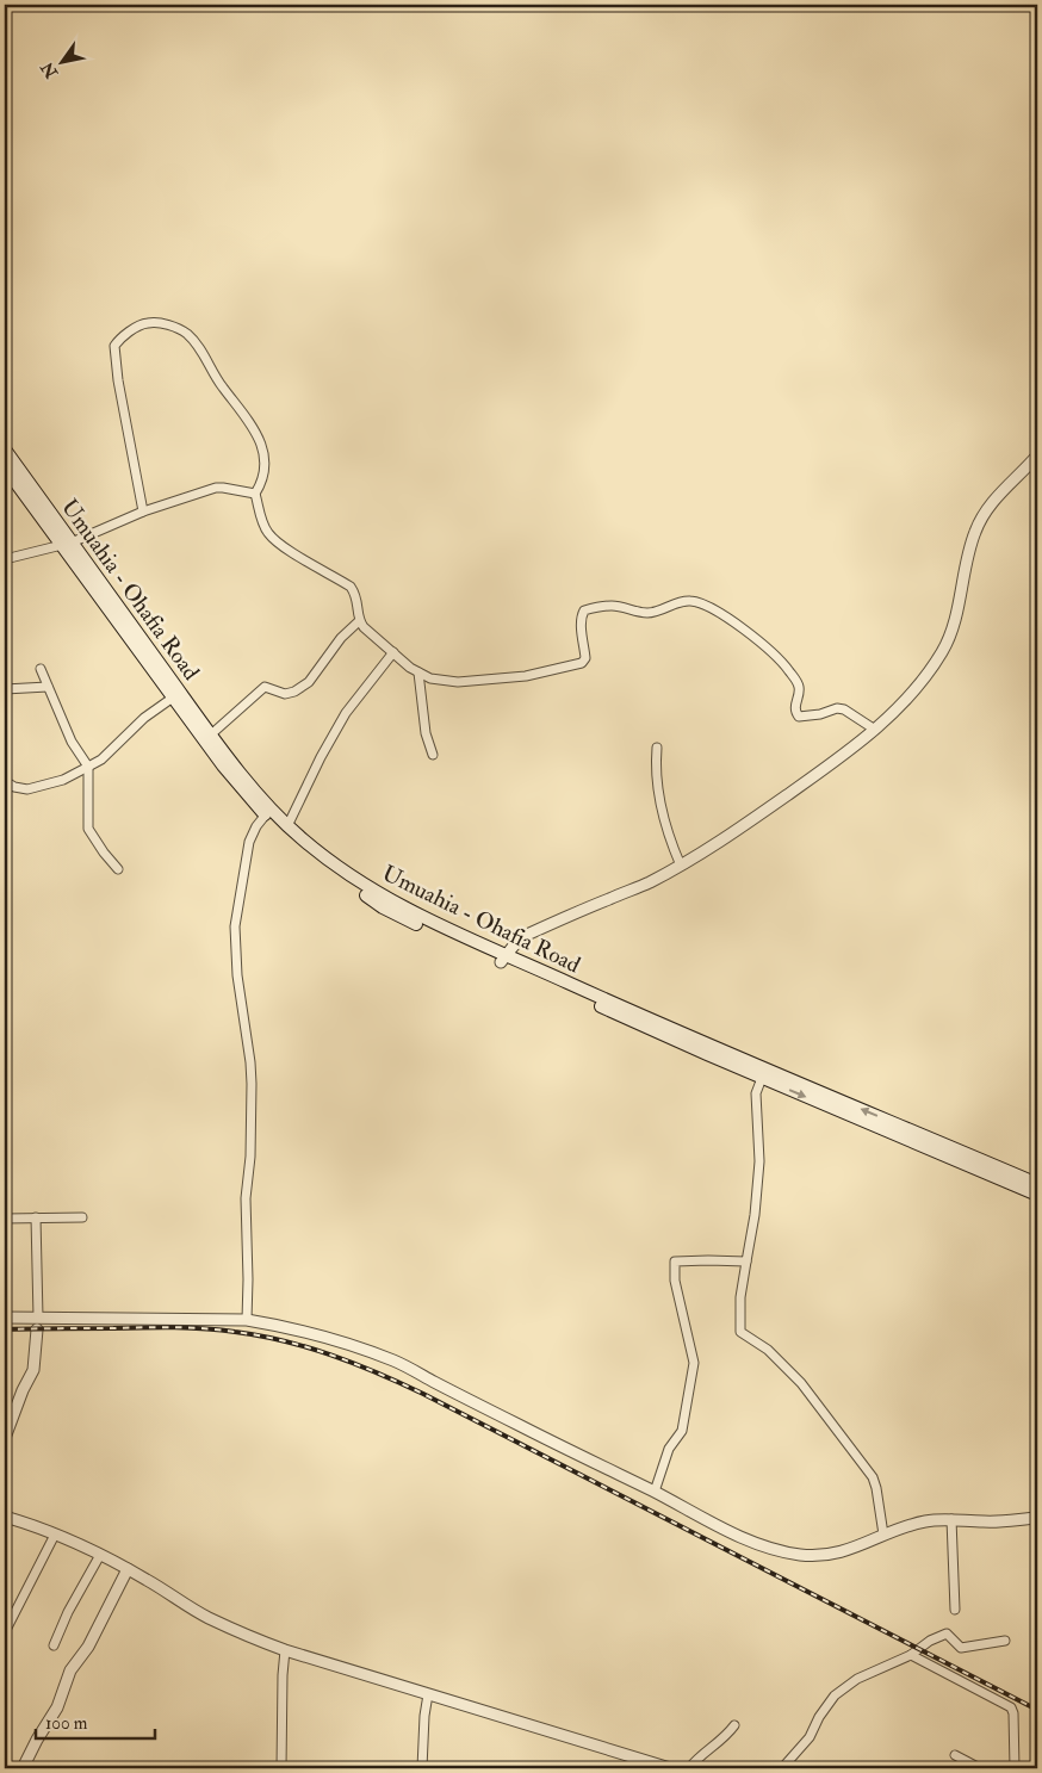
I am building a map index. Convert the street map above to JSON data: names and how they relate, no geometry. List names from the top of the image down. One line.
{"streets":{"main road":["Umuahia - Ohafia Road"]},"scale_bar":"100 m","north":"bottom left"}
